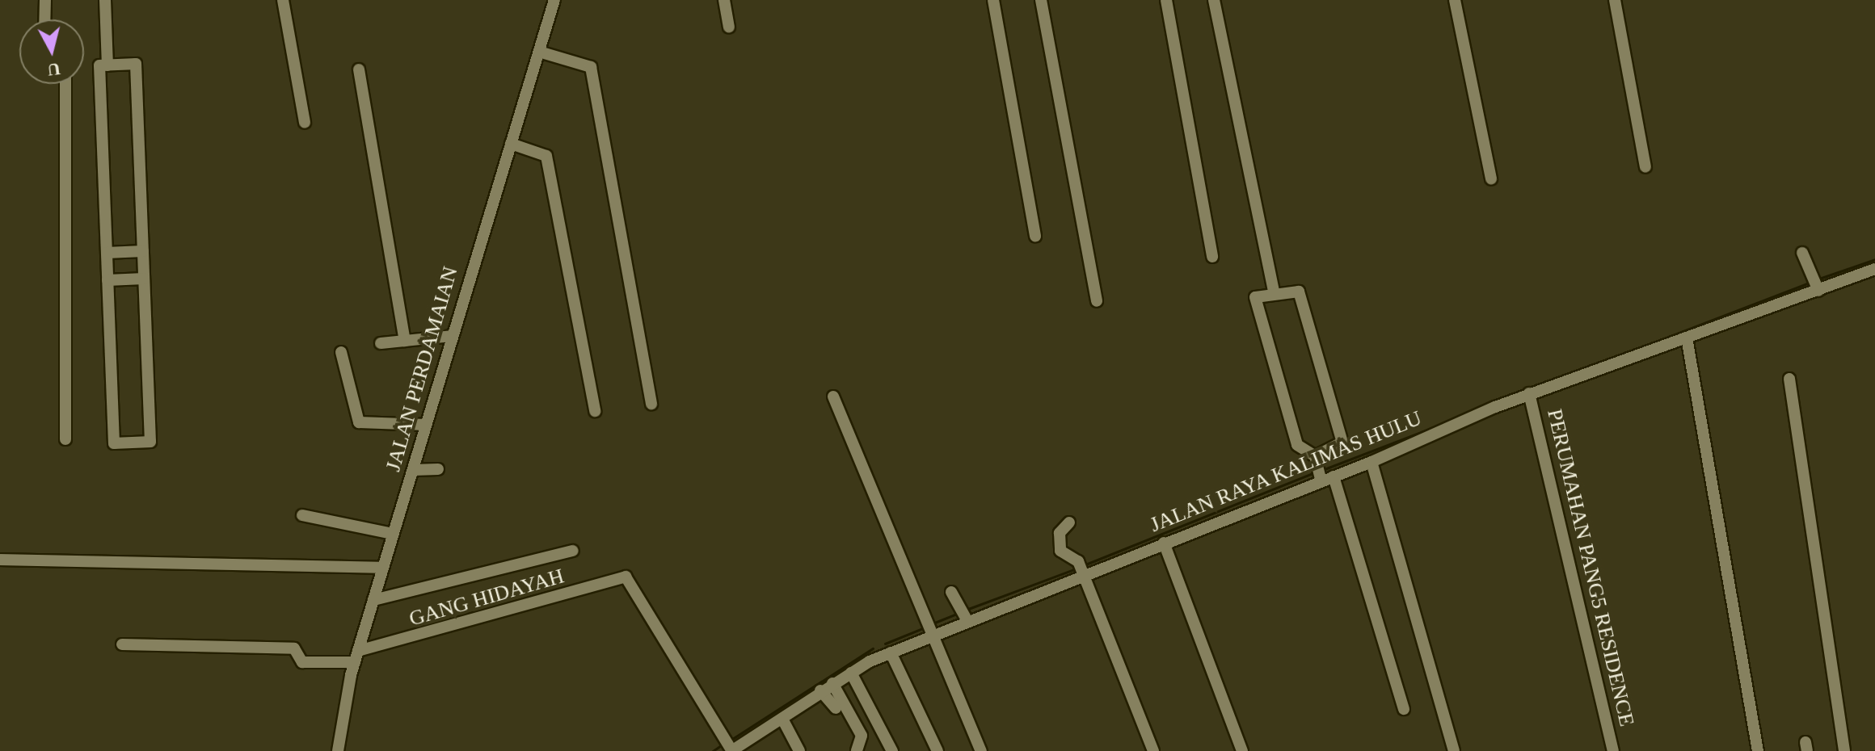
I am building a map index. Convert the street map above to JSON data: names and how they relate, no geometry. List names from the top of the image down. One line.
{"streets":{"street":["JALAN PERDAMAIAN","JALAN RAYA KALIMAS HULU","PERUMAHAN PANG5 RESIDENCE","GANG HIDAYAH"]},"crossings":[["JALAN PERDAMAIAN","GANG HIDAYAH"],["JALAN RAYA KALIMAS HULU","PERUMAHAN PANG5 RESIDENCE"],["JALAN RAYA KALIMAS HULU","GANG HIDAYAH"]],"north":"bottom"}
